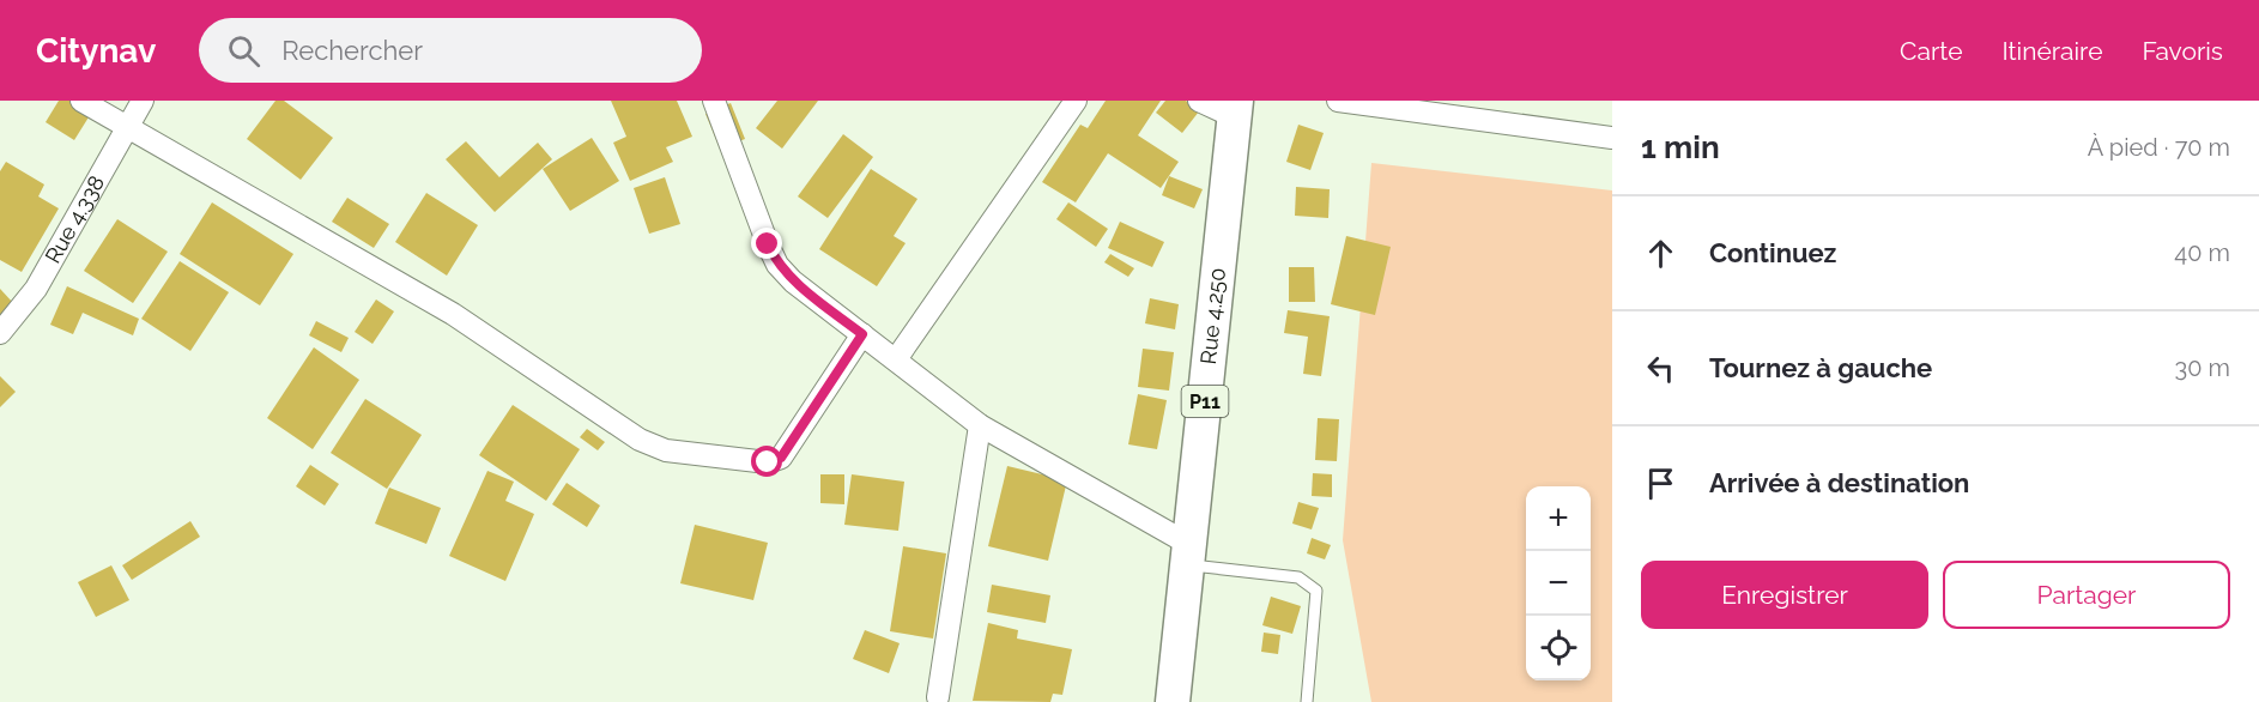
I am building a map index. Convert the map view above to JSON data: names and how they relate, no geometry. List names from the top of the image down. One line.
{"streets":{"main road":["Rue 4.250","P11"],"street":["Rue 4.338"]},"page":{"header":"Citynav","search":"Rechercher","nav":["Carte","Itinéraire","Favoris"],"heading":["1 min","À pied · 70 m"],"list":[["Continuez","40 m"],["Tournez à gauche","30 m"],"Arrivée à destination"],"map_buttons":["+","−"],"buttons":["Enregistrer","Partager"]}}
